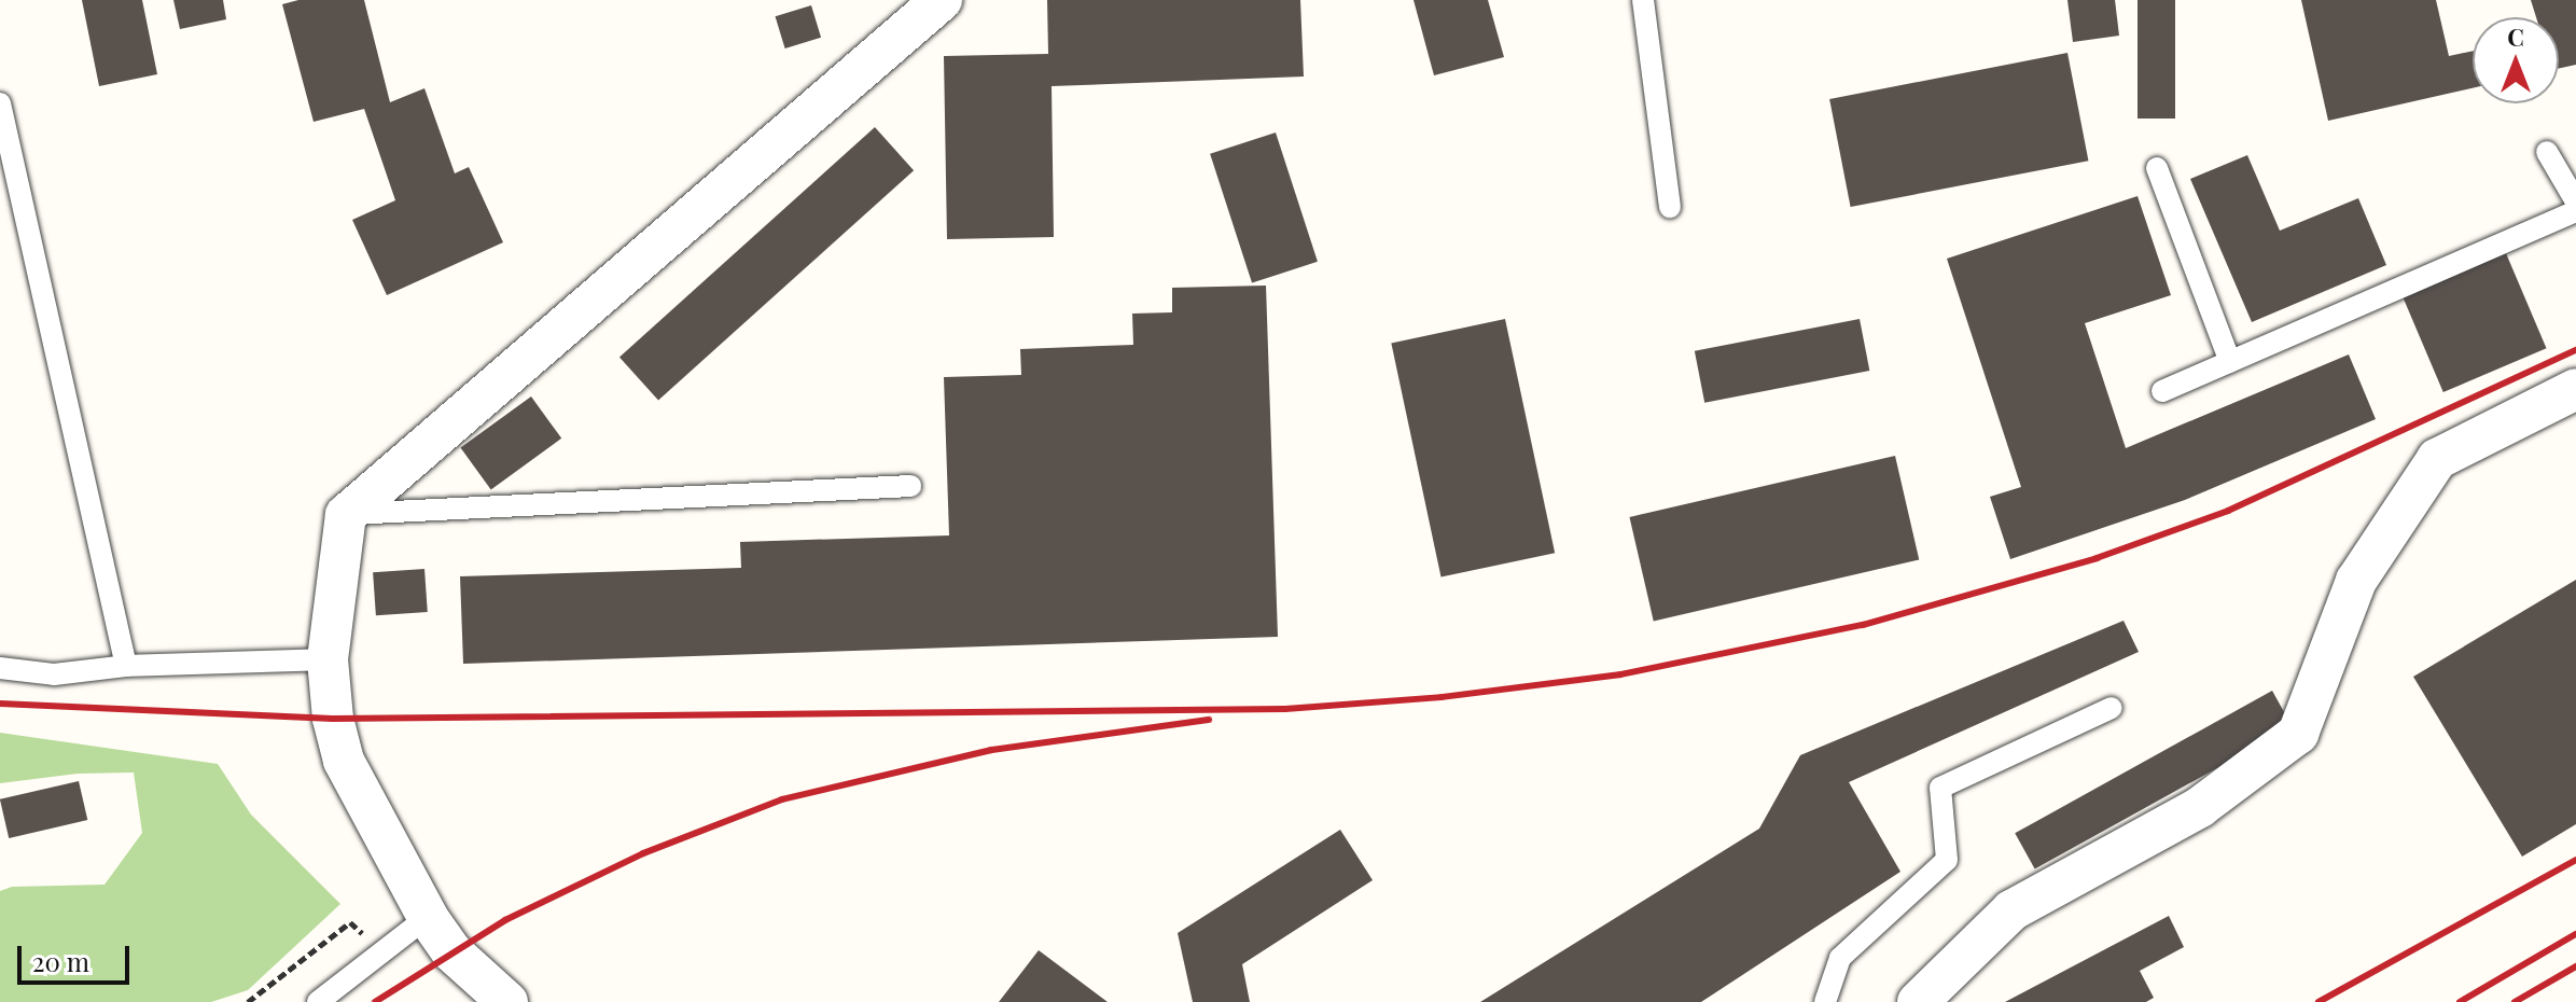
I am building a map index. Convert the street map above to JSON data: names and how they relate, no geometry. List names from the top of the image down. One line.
{"scale_bar":"20 m","north":"top"}
